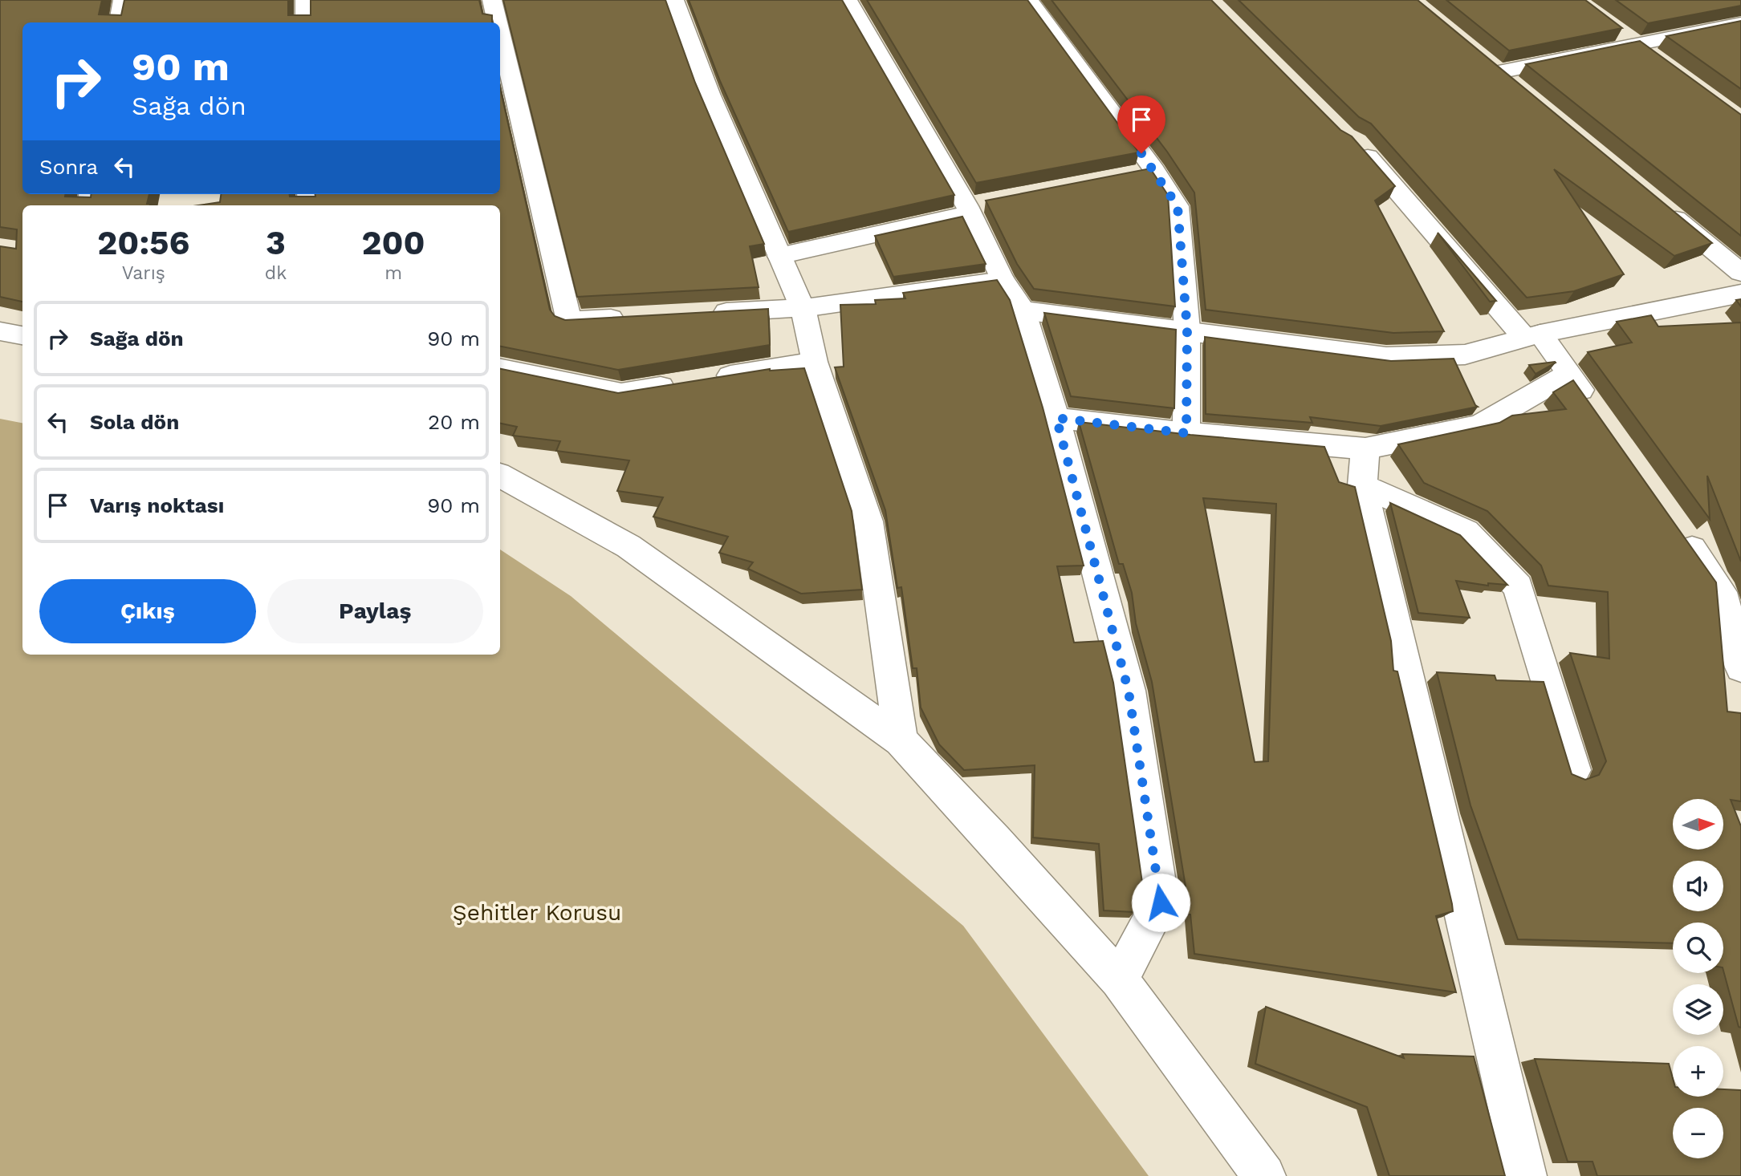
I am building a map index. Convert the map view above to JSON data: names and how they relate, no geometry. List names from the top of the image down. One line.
{"parks":["Şehitler Korusu"],"north":"right","page":{"turn":["90 m","Sağa dön"],"then":"Sonra","eta":["20:56","Varış","3","dk","200","m"],"list":[{"name":"Sağa dön","value":"90 m"},{"name":"Sola dön","value":"20 m"},{"name":"Varış noktası","value":"90 m"}],"buttons":["Çıkış","Paylaş"],"map_buttons":["+","−"]}}
